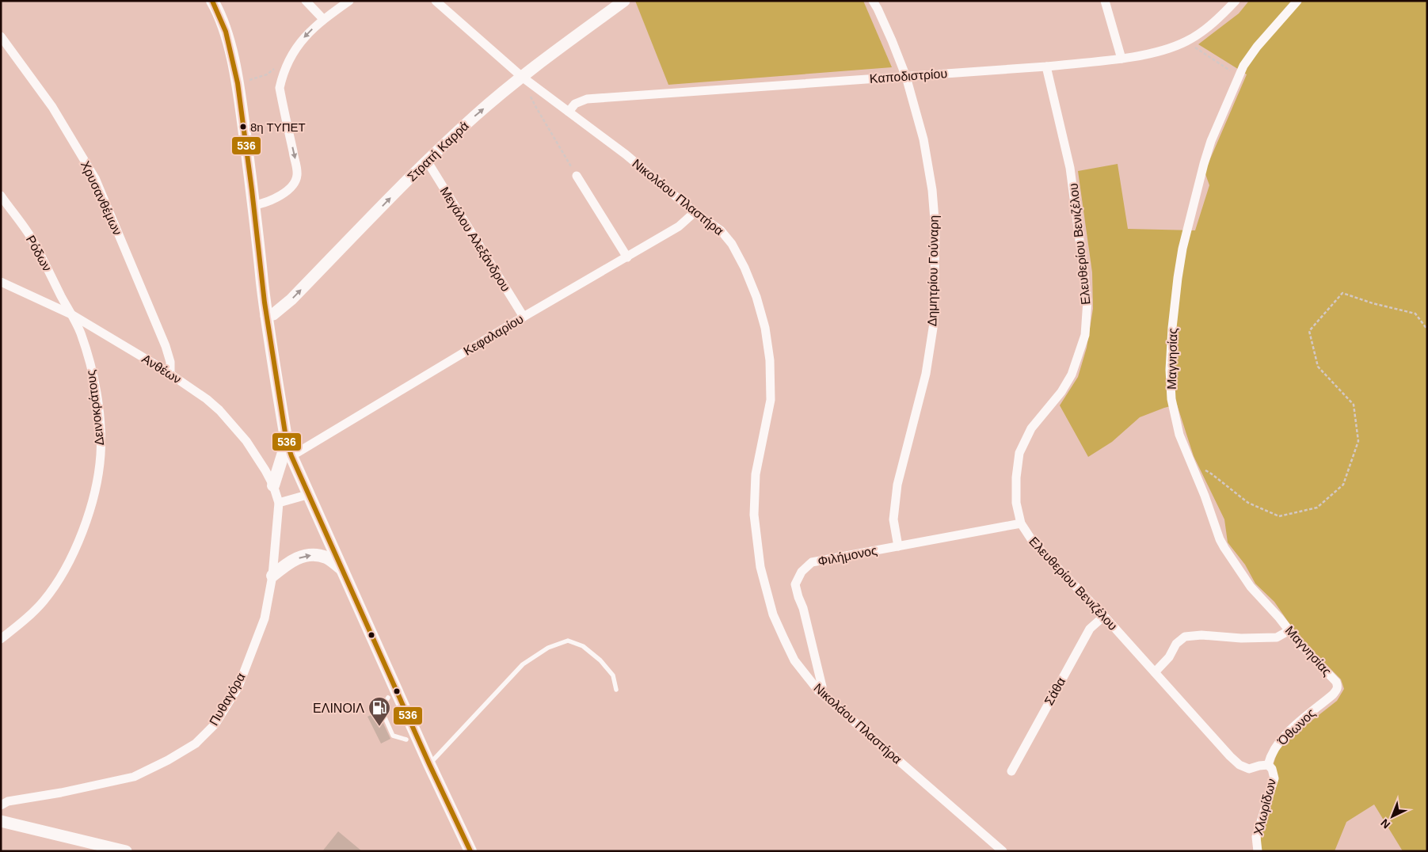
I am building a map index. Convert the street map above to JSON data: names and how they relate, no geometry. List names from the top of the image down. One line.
{"streets":{"street":["Καποδιστρίου","Στρατή Καρρά","Νικολάου Πλαστήρα","Χρυσανθέμων","Μεγάλου Αλεξάνδρου","Ελευθερίου Βενιζέλου","Ρόδων","Δημητρίου Γούναρη","Κεφαλαρίου","Μαγνησίας","Ανθέων","Δεινοκράτους","Φιλήμονος","Σάθα","Πυθαγόρα","Όθωνος","Χλωρίδων"]},"crossings":[["Καποδιστρίου","Νικολάου Πλαστήρα"],["Καποδιστρίου","Ελευθερίου Βενιζέλου"],["Καποδιστρίου","Δημητρίου Γούναρη"],["Στρατή Καρρά","Νικολάου Πλαστήρα"],["Στρατή Καρρά","Μεγάλου Αλεξάνδρου"],["Νικολάου Πλαστήρα","Κεφαλαρίου"],["Νικολάου Πλαστήρα","Φιλήμονος"],["Χρυσανθέμων","Ανθέων"],["Μεγάλου Αλεξάνδρου","Κεφαλαρίου"],["Ελευθερίου Βενιζέλου","Φιλήμονος"],["Ελευθερίου Βενιζέλου","Σάθα"],["Ελευθερίου Βενιζέλου","Όθωνος"],["Ελευθερίου Βενιζέλου","Χλωρίδων"],["Ρόδων","Ανθέων"],["Ρόδων","Δεινοκράτους"],["Δημητρίου Γούναρη","Φιλήμονος"],["Μαγνησίας","Όθωνος"],["Ανθέων","Δεινοκράτους"],["Ανθέων","Πυθαγόρα"],["Όθωνος","Χλωρίδων"]],"one_way":["Στρατή Καρρά"],"places":{"other":["8η ΤΥΠΕΤ"],"fuel station":["ΕΛΙΝΟΙΛ"]},"lines":["transit line 536"],"north":"bottom left"}
